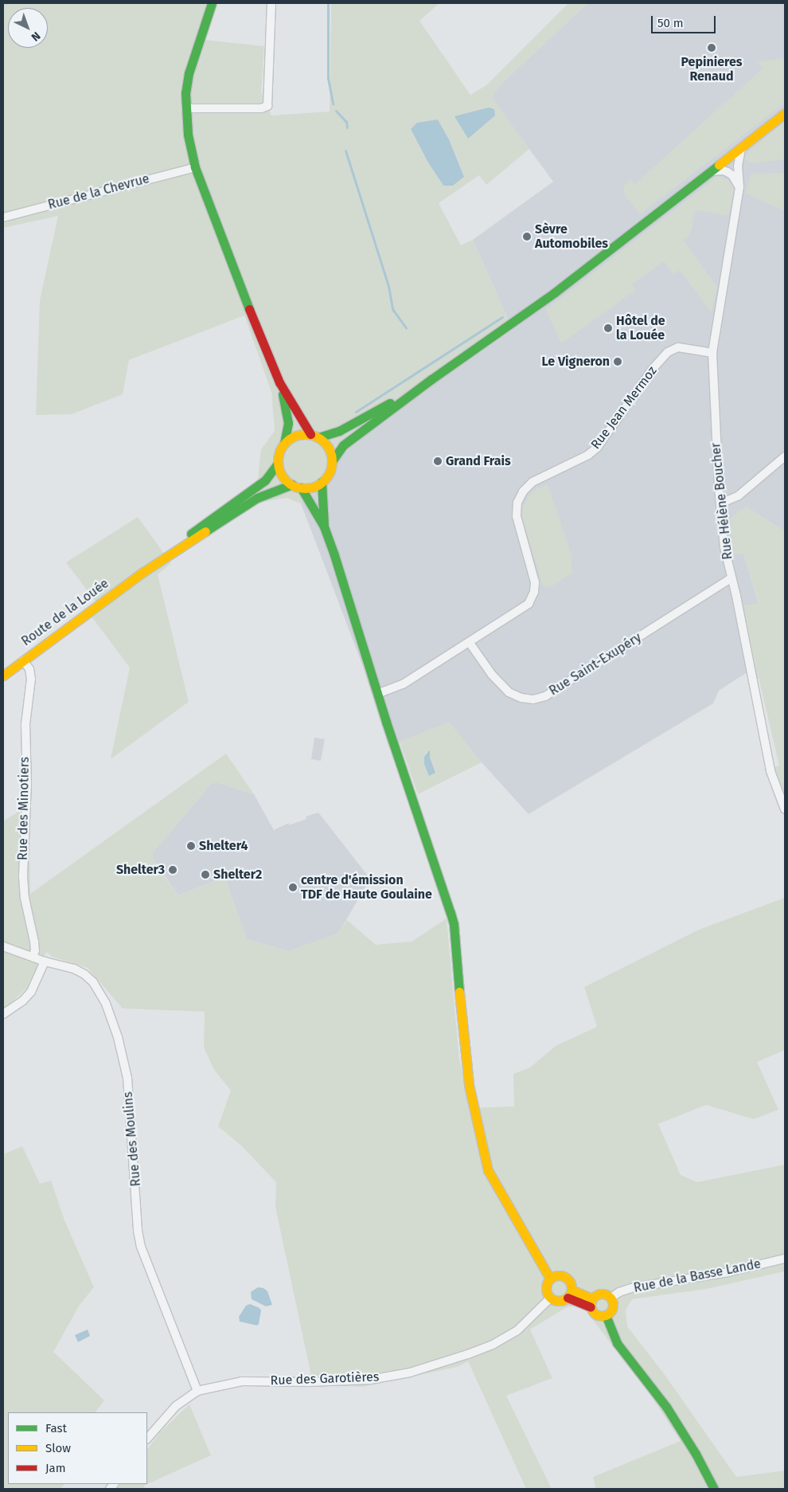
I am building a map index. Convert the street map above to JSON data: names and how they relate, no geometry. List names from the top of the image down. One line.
{"streets":{"street":["Rue de la Chevrue","Rue Jean Mermoz","Rue Hélène Boucher","Route de la Louée","Rue Saint-Exupéry","Rue des Minotiers","Rue des Moulins","Rue de la Basse Lande","Rue des Garotières"]},"crossings":[["Rue Jean Mermoz","Rue Hélène Boucher"],["Rue Jean Mermoz","Rue Saint-Exupéry"],["Rue Hélène Boucher","Rue Saint-Exupéry"],["Route de la Louée","Rue des Minotiers"],["Rue des Minotiers","Rue des Moulins"],["Rue des Moulins","Rue des Garotières"]],"places":["Pepinieres Renaud","Sèvre Automobiles","Hôtel de la Louée","Le Vigneron","Grand Frais","Shelter4","Shelter3","Shelter2","centre d'émission TDF de Haute Goulaine"],"legend":["Fast","Slow","Jam"],"scale_bar":"50 m","north":"bottom right"}
